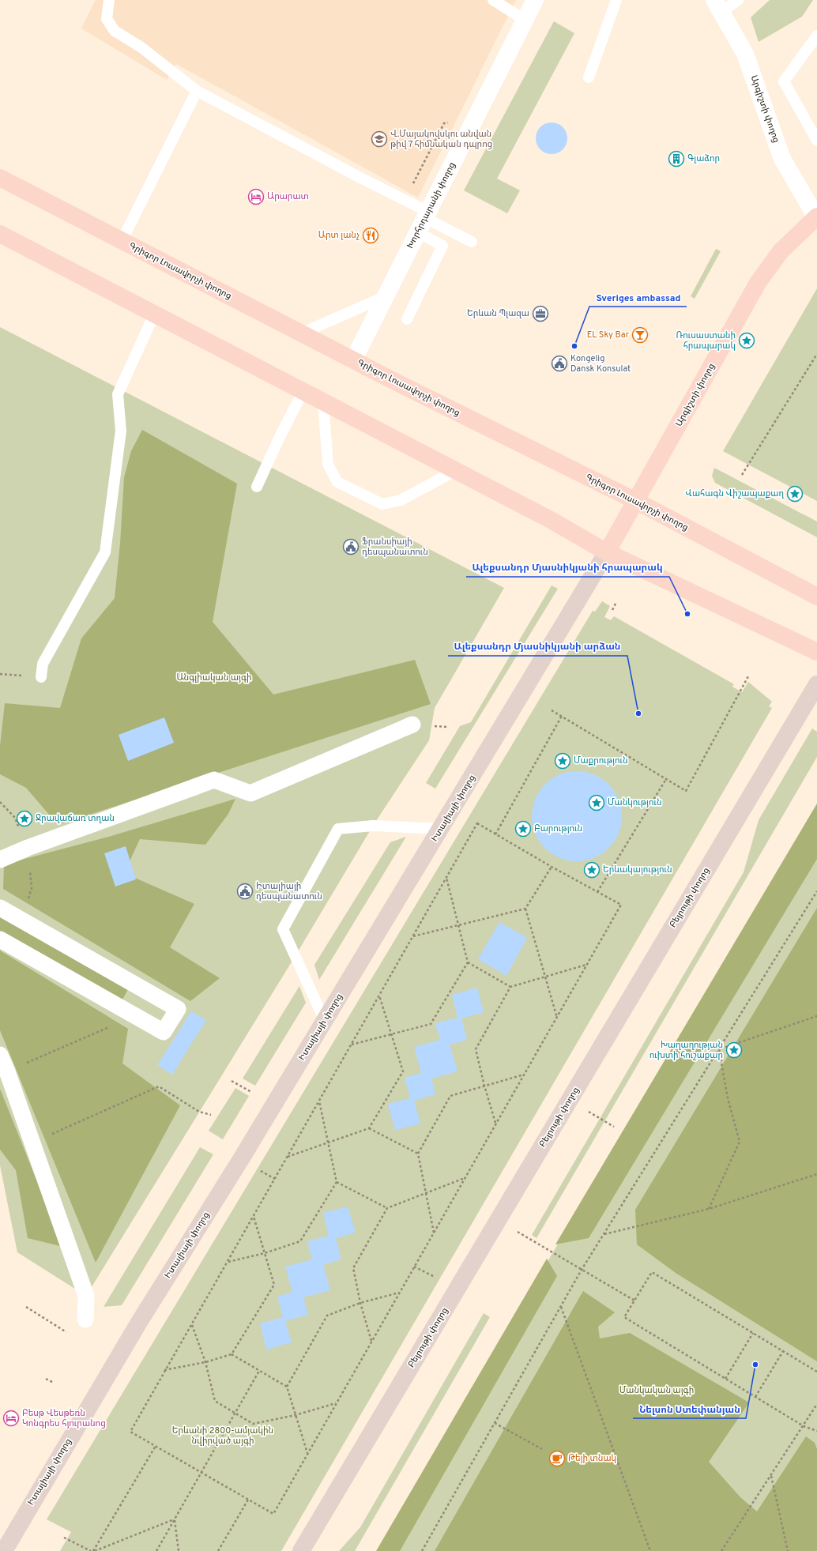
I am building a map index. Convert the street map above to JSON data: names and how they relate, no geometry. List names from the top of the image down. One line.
{"streets":{"main road":["Արգիշտի փողոց","Գրիգոր Լուսավորչի փողոց","Իտալիայի փողոց","Բեյրութի փողոց"],"street":["Խորհրդարանի փողոց"]},"crossings":[["Արգիշտի փողոց","Գրիգոր Լուսավորչի փողոց"],["Արգիշտի փողոց","Իտալիայի փողոց"],["Խորհրդարանի փողոց","Գրիգոր Լուսավորչի փողոց"],["Գրիգոր Լուսավորչի փողոց","Իտալիայի փողոց"]],"parks":["Անգլիական այգի","Մանկական այգի","Երևանի 2800-ամյակին նվիրված այգի"],"places":{"school or university":["Վ.Մայակովսկու անվան թիվ 7 հիմնական դպրոց"],"building":["Գլաձոր"],"hotel":["Արարատ","Բեսթ Վեսթեռն Կոնգրես հյուրանոց"],"restaurant":["Արտ լանչ"],"office":["Երևան Պլազա"],"bar":["EL Sky Bar"],"place":["Ռուսաստանի հրապարակ","Վահագն Վիշապաքաղ","Մաքրություն","Մանկություն","Ջրավաճառ տղան","Բարություն","Երևակայություն","Խաղաղության ուխտի հուշաքար"],"other":["Sveriges ambassad","Ալեքսանդր Մյասնիկյանի հրապարակ","Ալեքսանդր Մյասնիկյանի արձան","Նելսոն Ստեփանյան"],"public building":["Kongelig Dansk Konsulat","Ֆրանսիայի դեսպանատուն","Իտալիայի դեսպանատուն"],"cafe":["Թեյի տնակ"]}}
